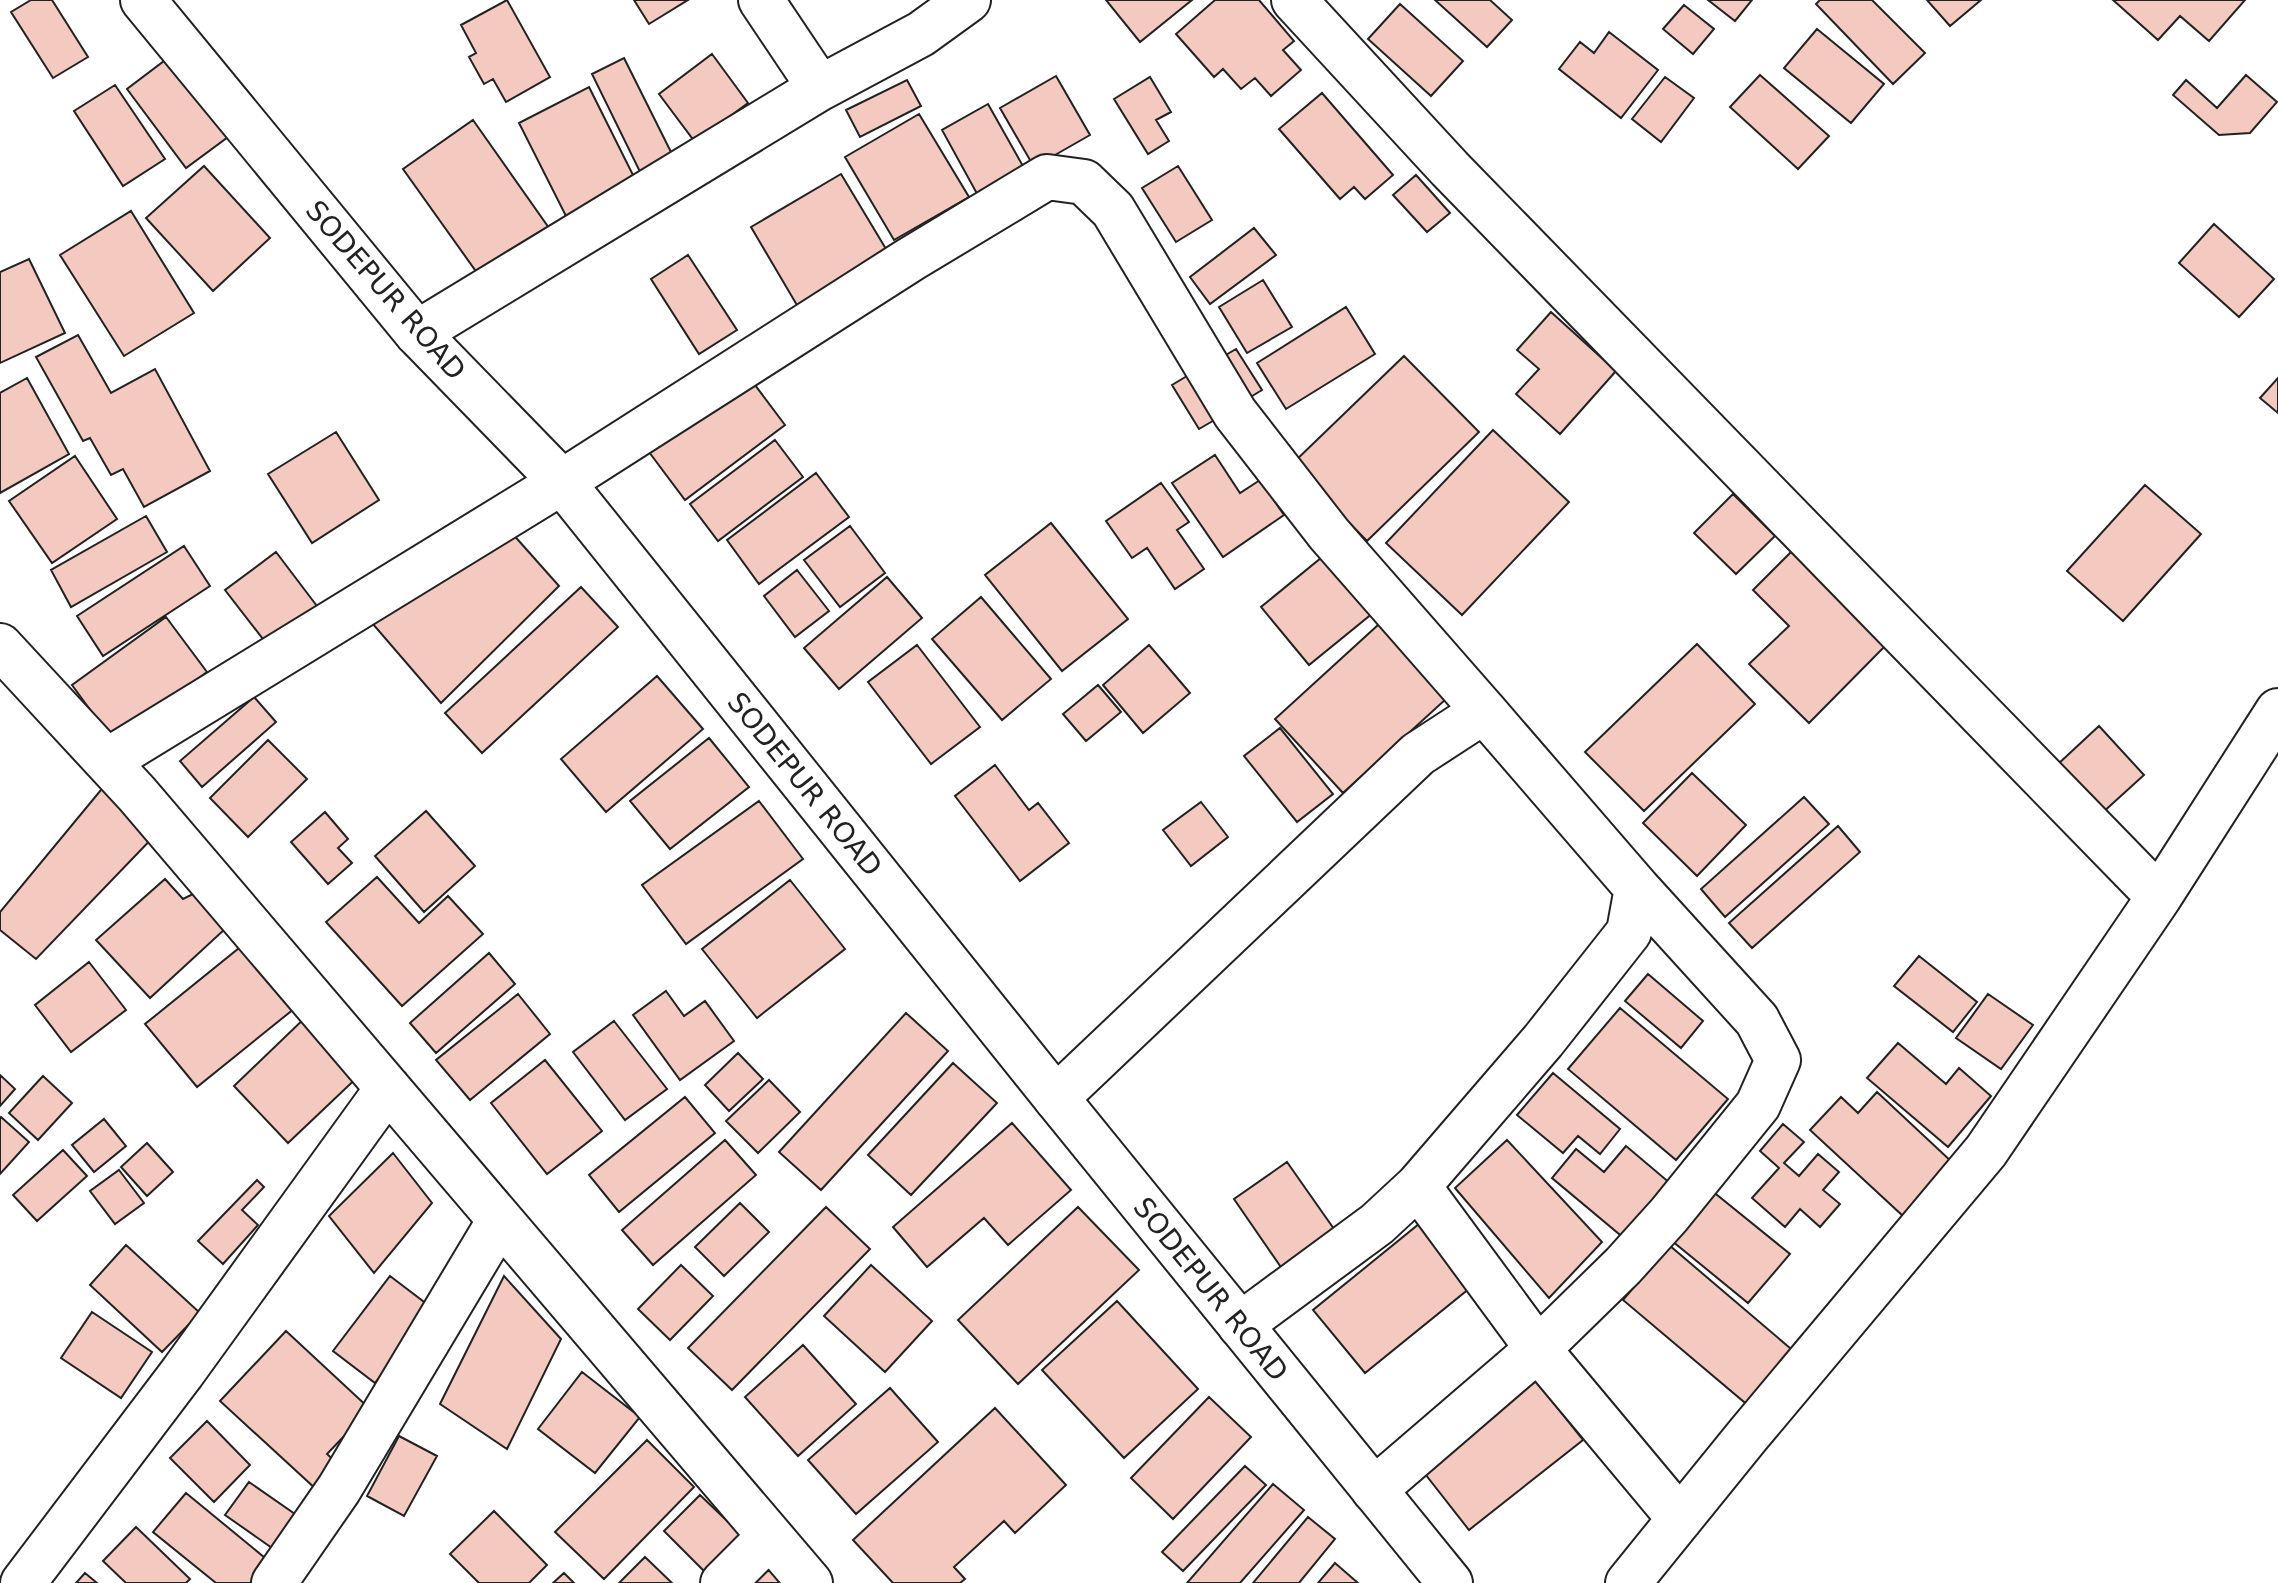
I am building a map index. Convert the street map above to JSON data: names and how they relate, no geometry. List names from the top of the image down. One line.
{"streets":{"street":["SODEPUR ROAD"]}}
